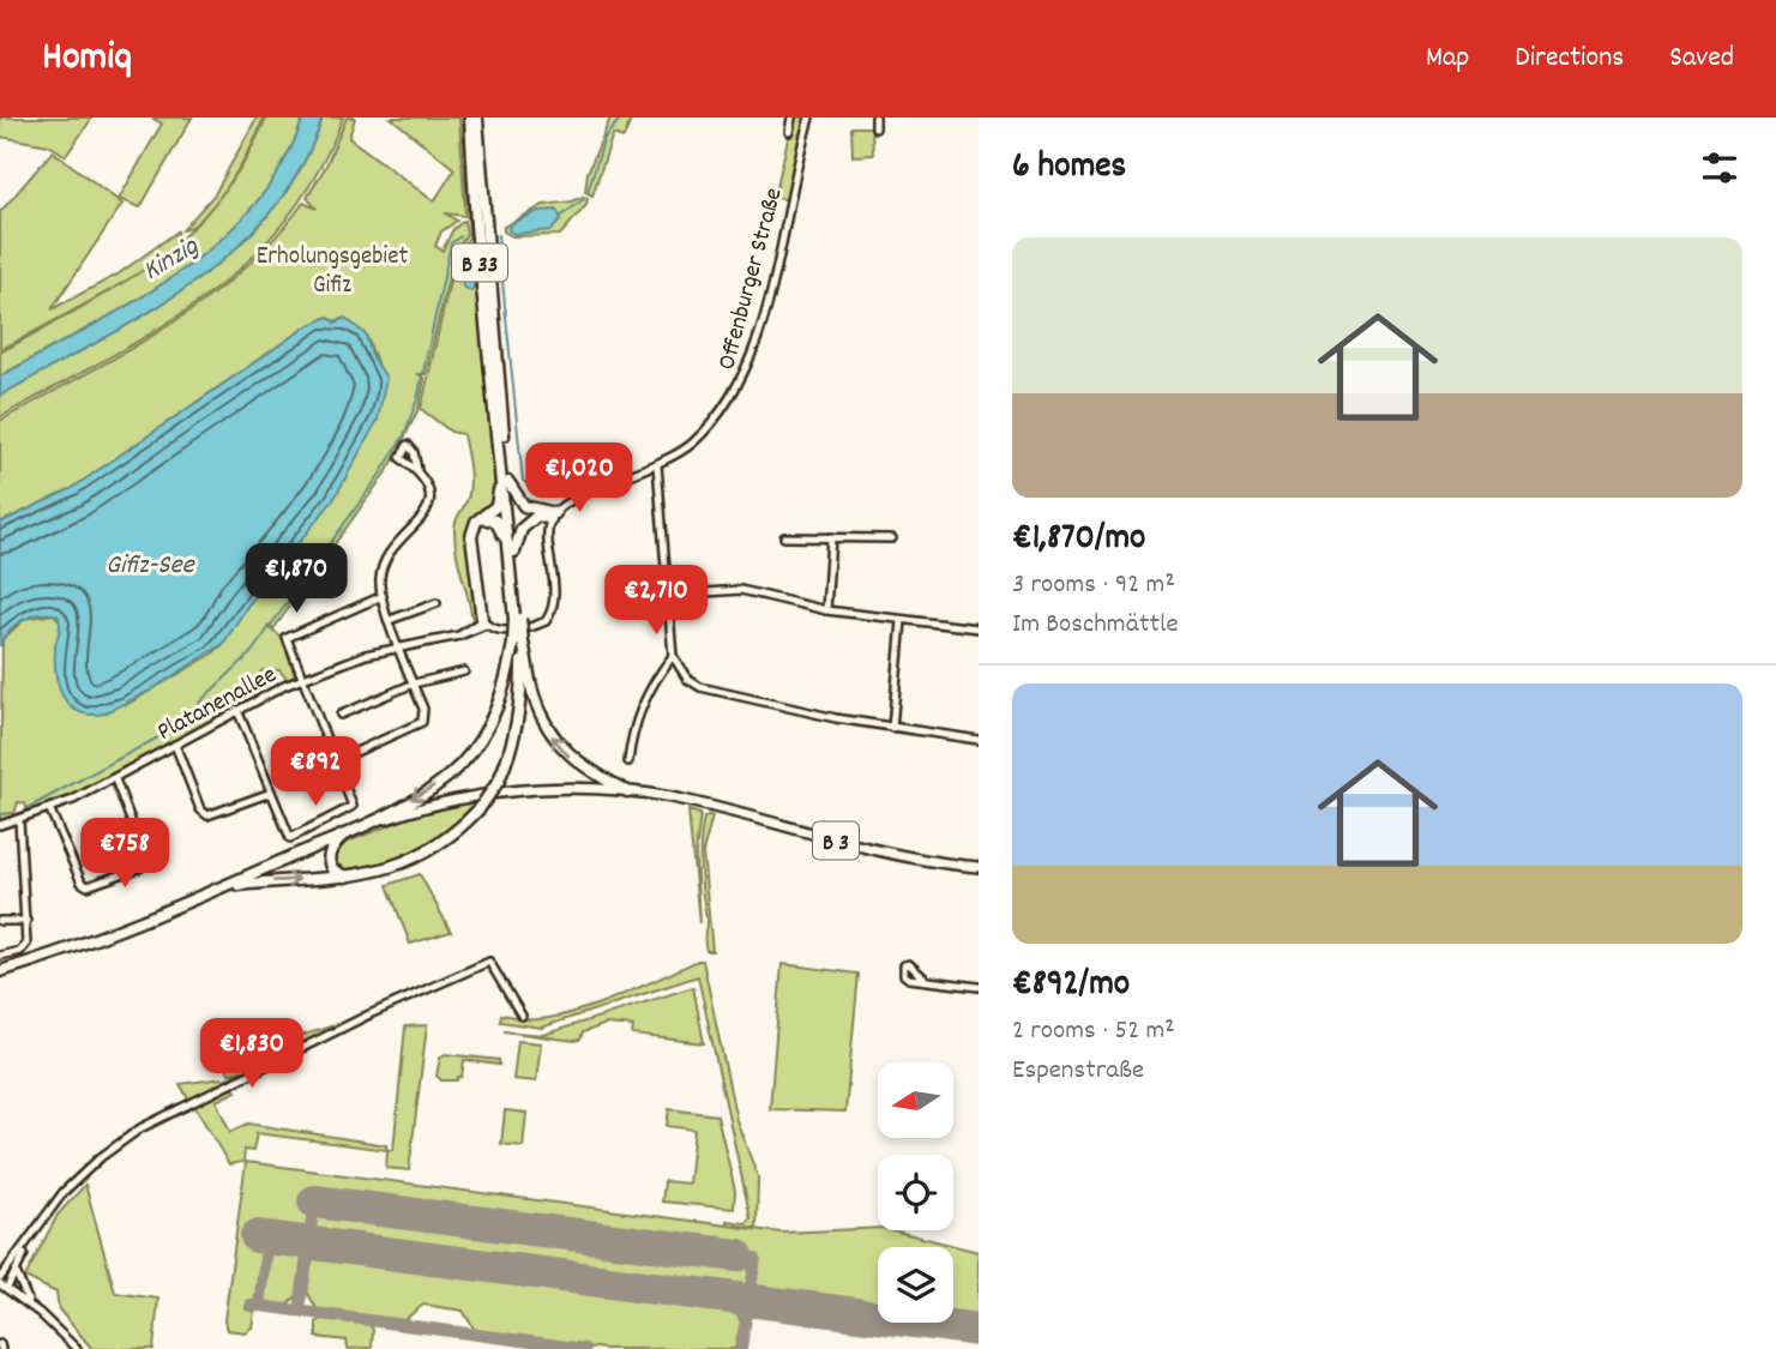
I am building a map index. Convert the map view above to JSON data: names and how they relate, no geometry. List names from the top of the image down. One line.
{"streets":{"highway":["B 33","B 3"],"street":["Offenburger Straße","Platanenallee"]},"crossings":[["B 33","B 3"]],"water":["Kinzig","Gifiz-See"],"parks":["Erholungsgebiet Gifiz"],"north":"left","page":{"header":"Homiq","nav":["Map","Directions","Saved"],"heading":"6 homes","list":[{"name":"€1,870/mo","note":"3 rooms · 92 m² · Im Boschmättle"},{"name":"€892/mo","note":"2 rooms · 52 m² · Espenstraße"}],"price":["€1,020","€1,870","€2,710","€892","€758","€1,830"]}}
